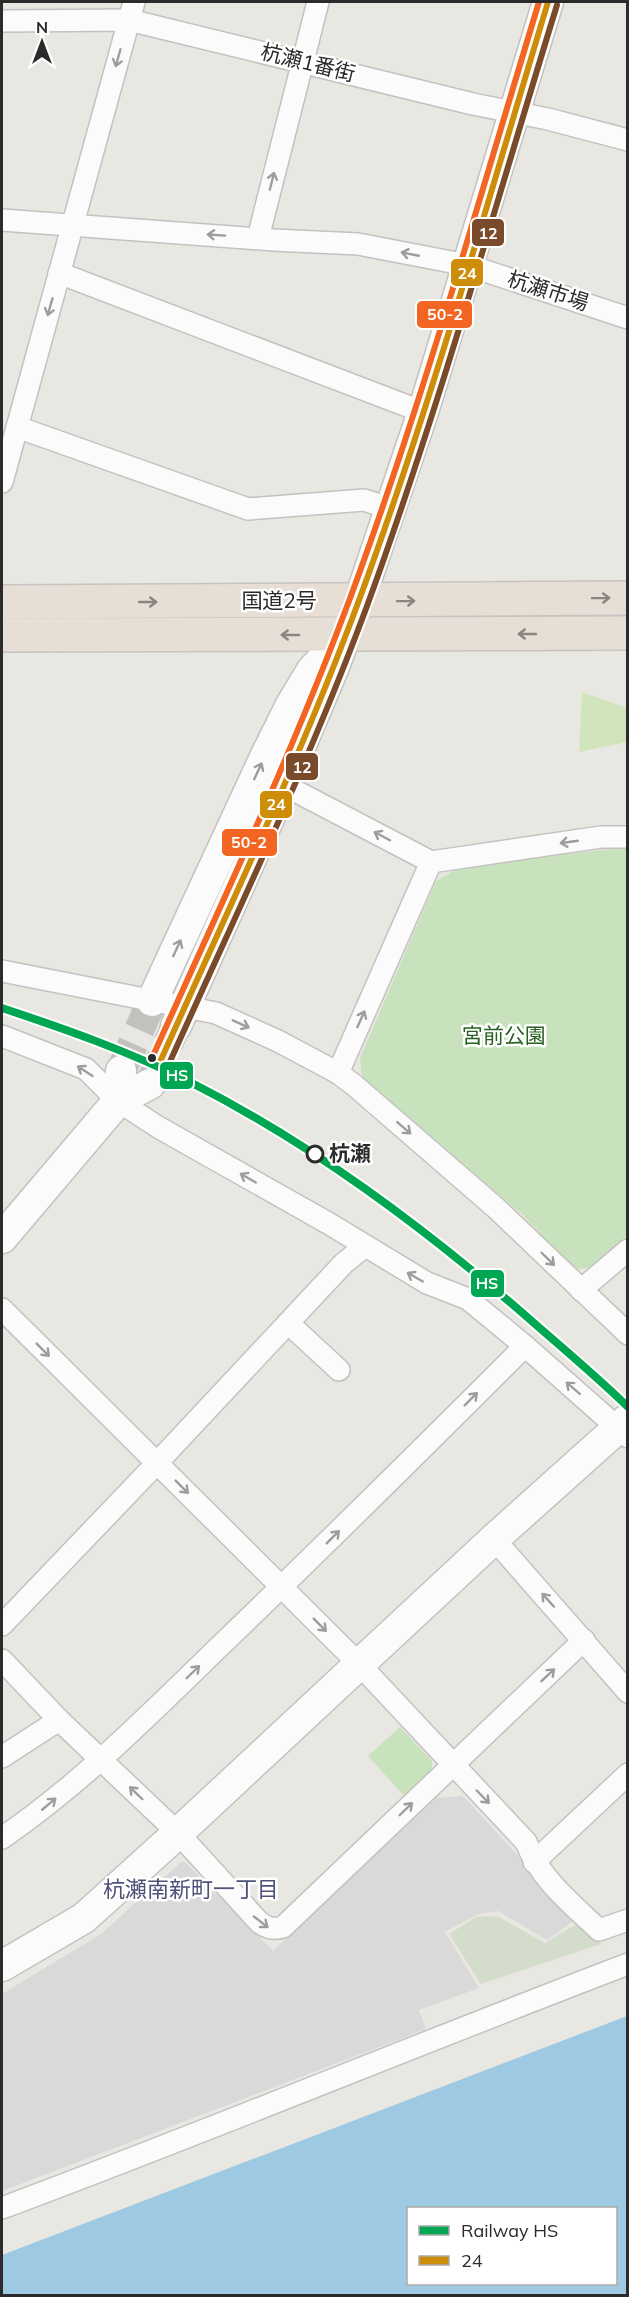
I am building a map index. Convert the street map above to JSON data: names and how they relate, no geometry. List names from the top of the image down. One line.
{"streets":{"highway":["国道2号"],"street":["杭瀬1番街","杭瀬市場"]},"districts":["杭瀬南新町一丁目"],"parks":["宮前公園"],"places":["杭瀬"],"lines":["transit line 24","transit line 50-2","transit line 12","rail line HS"],"legend":["Railway HS","24"],"north":"top"}
